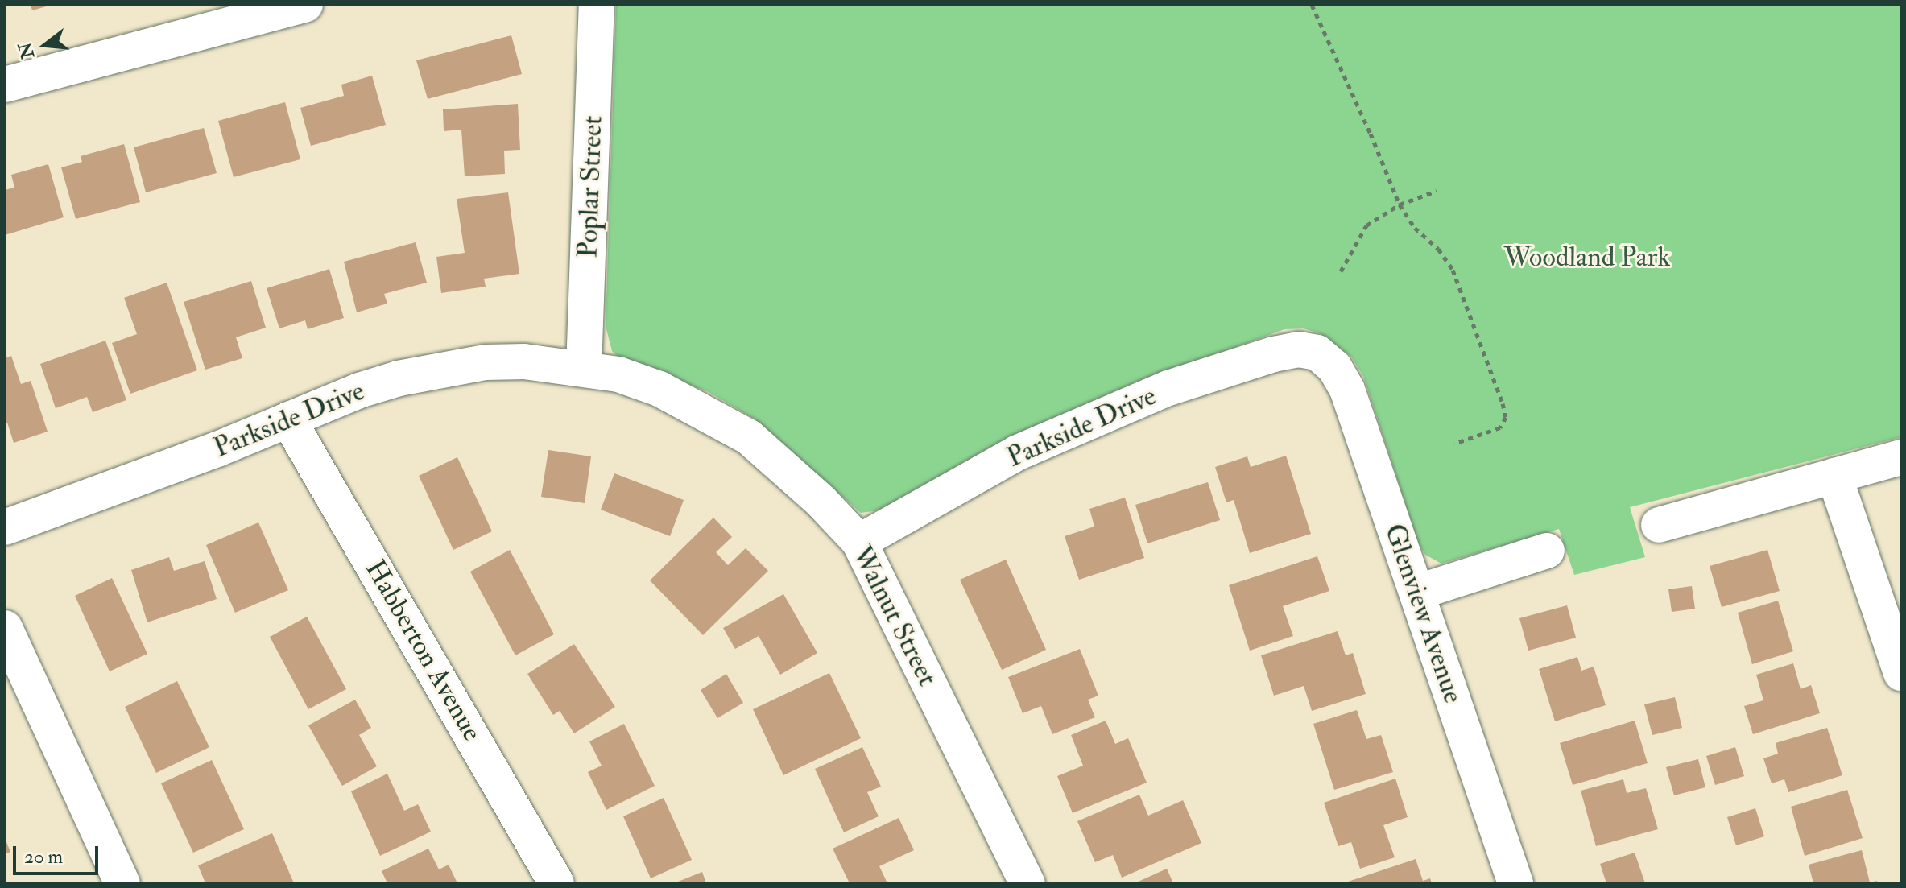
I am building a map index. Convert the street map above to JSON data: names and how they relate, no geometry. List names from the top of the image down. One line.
{"streets":{"street":["Poplar Street","Parkside Drive","Glenview Avenue","Walnut Street","Habberton Avenue"]},"crossings":[["Poplar Street","Parkside Drive"],["Poplar Street","Walnut Street"],["Parkside Drive","Glenview Avenue"],["Parkside Drive","Walnut Street"],["Parkside Drive","Habberton Avenue"]],"parks":["Woodland Park"],"scale_bar":"20 m","north":"left"}
